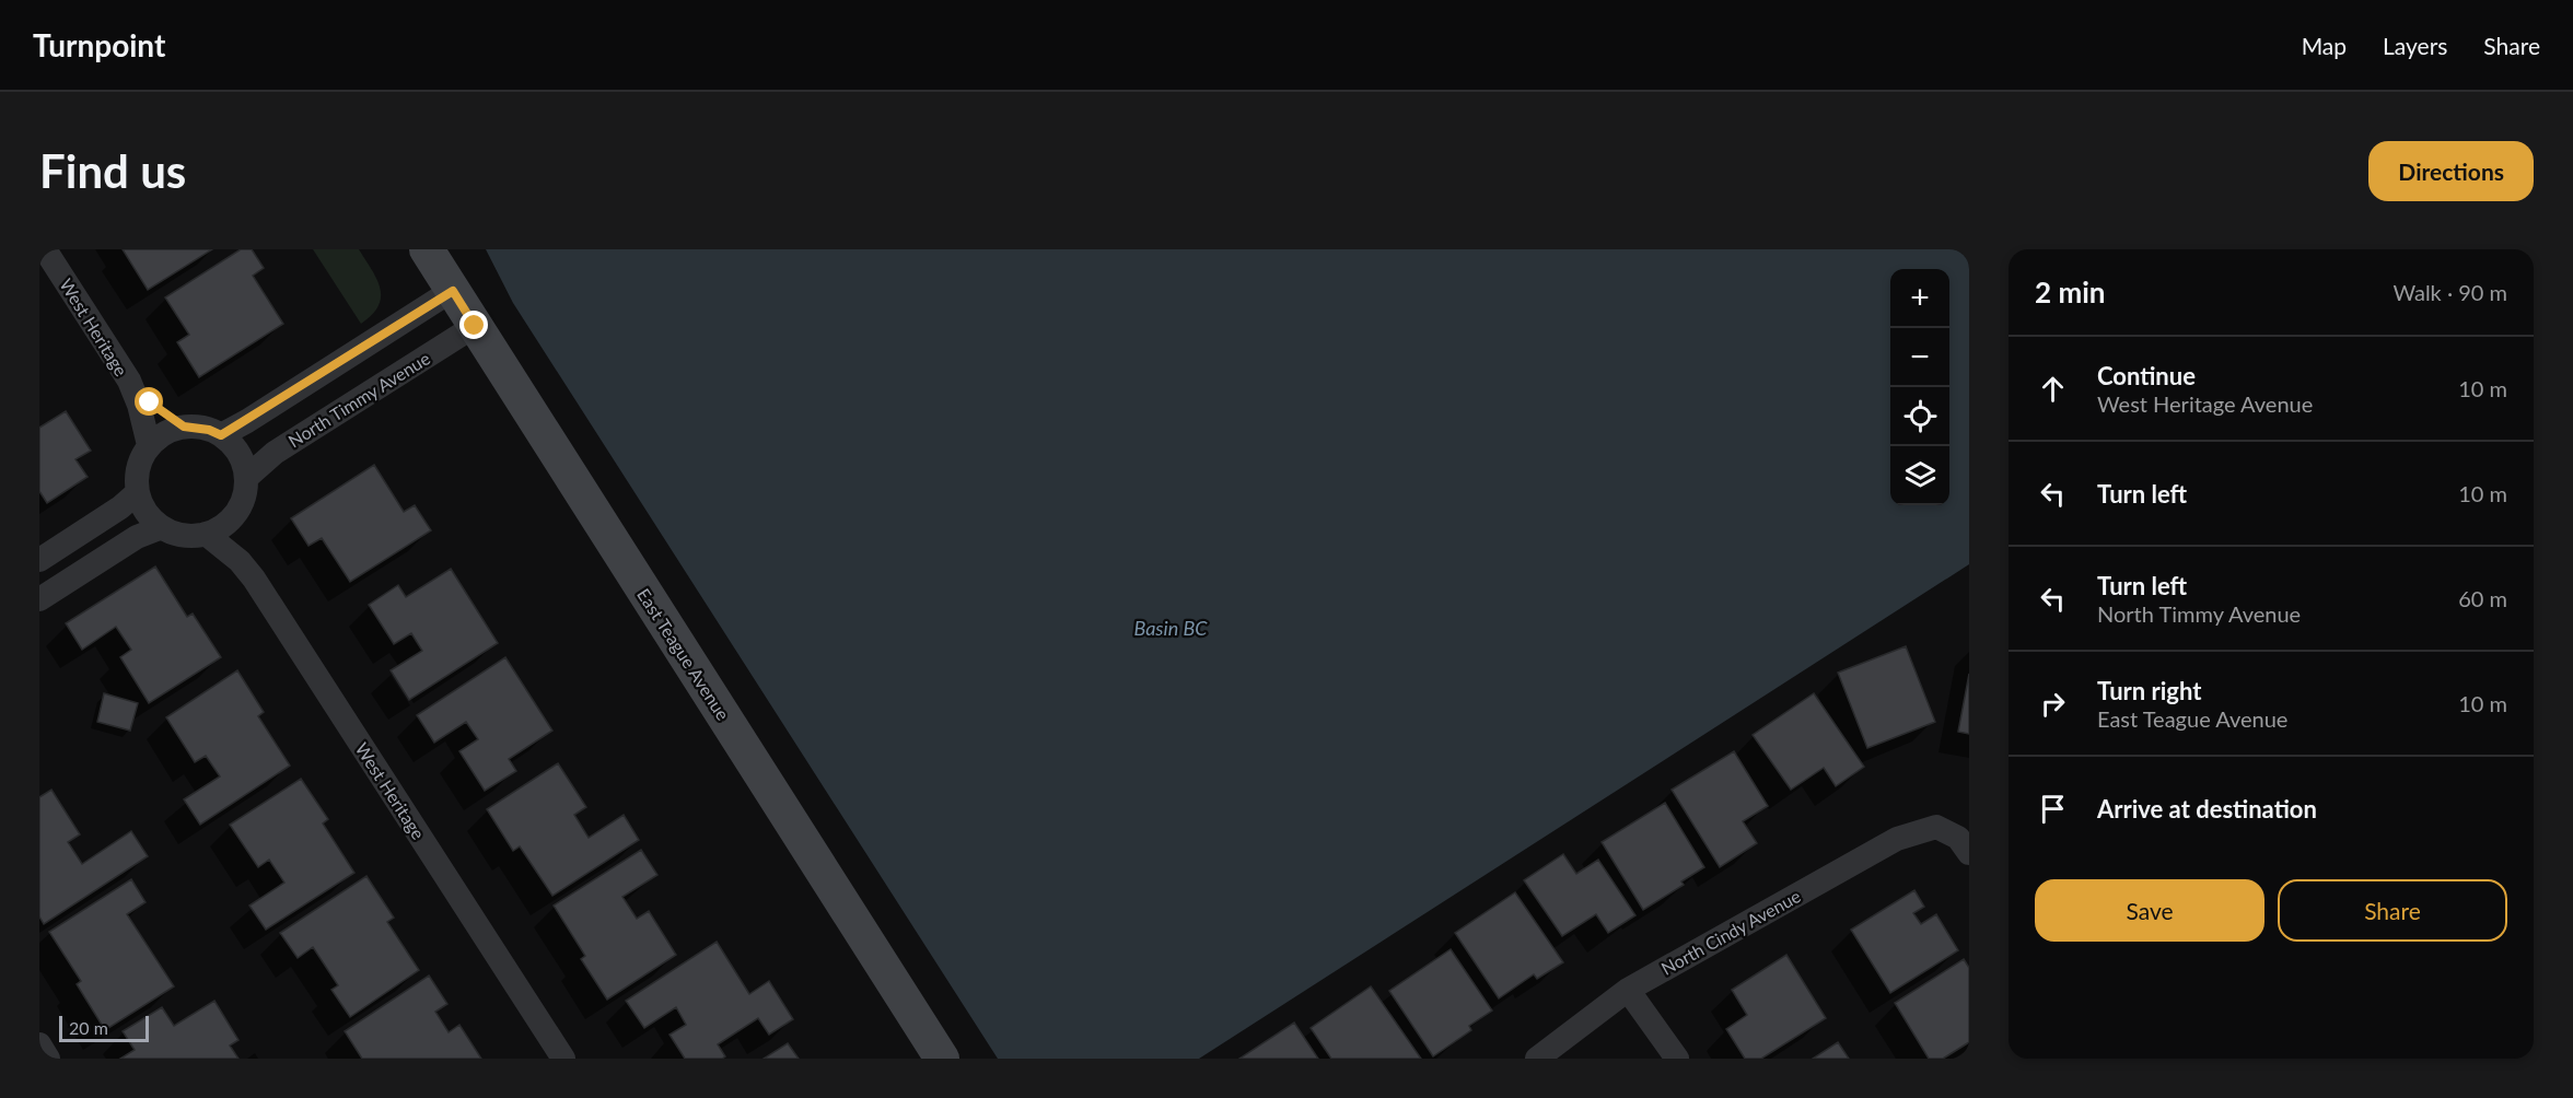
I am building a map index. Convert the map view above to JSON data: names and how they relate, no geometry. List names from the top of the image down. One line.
{"streets":{"street":["West Heritage","North Timmy Avenue","East Teague Avenue","North Cindy Avenue"]},"crossings":[["West Heritage","North Timmy Avenue"],["North Timmy Avenue","East Teague Avenue"]],"water":["Basin BC"],"scale_bar":"20 m","page":{"header":"Turnpoint","nav":["Map","Layers","Share"],"buttons":["Directions",["Save","Share"]],"title":"Find us","heading":["2 min","Walk · 90 m"],"map_buttons":["+","−"],"list":[["Continue","West Heritage Avenue","10 m"],["Turn left","10 m"],["Turn left","North Timmy Avenue","60 m"],["Turn right","East Teague Avenue","10 m"],"Arrive at destination"],"scale":"20 m"}}
